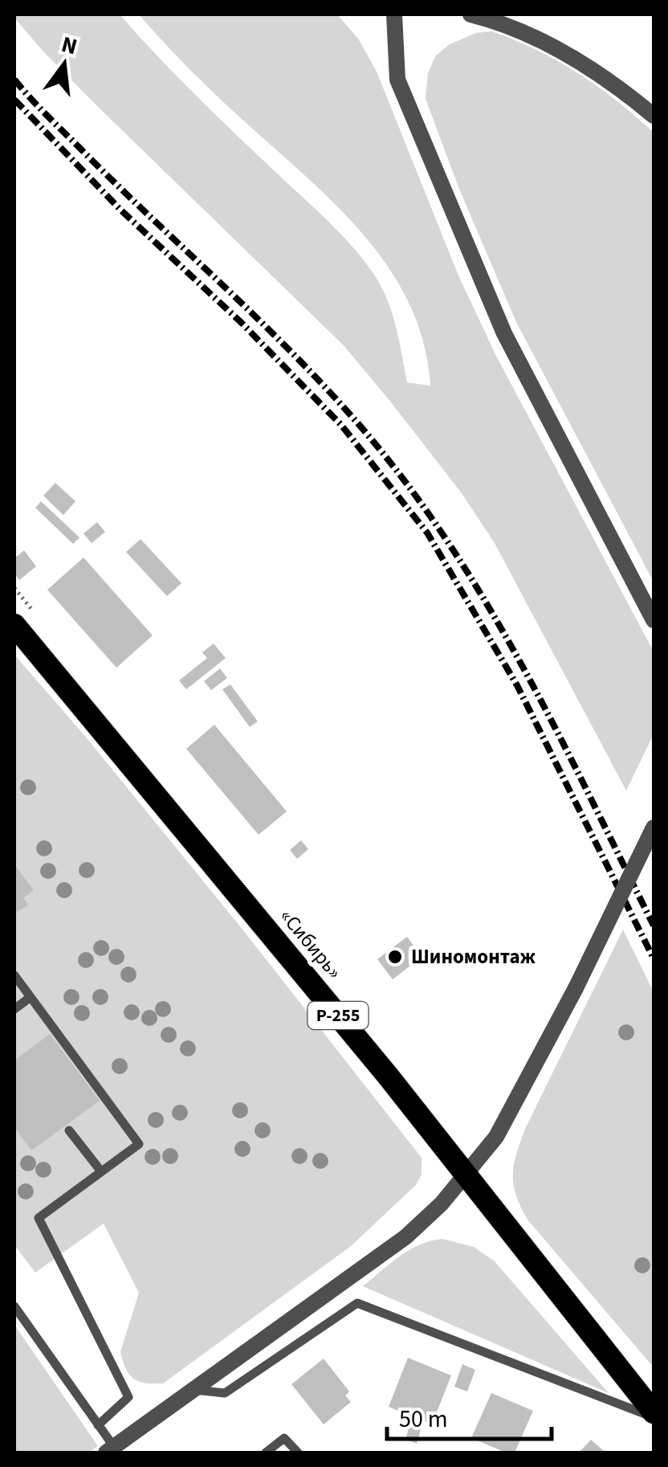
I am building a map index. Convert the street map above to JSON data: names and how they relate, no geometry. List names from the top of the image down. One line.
{"streets":{"highway":["«Сибирь»","Р-255"]},"places":["Шиномонтаж"],"scale_bar":"50 m","north":"top"}
